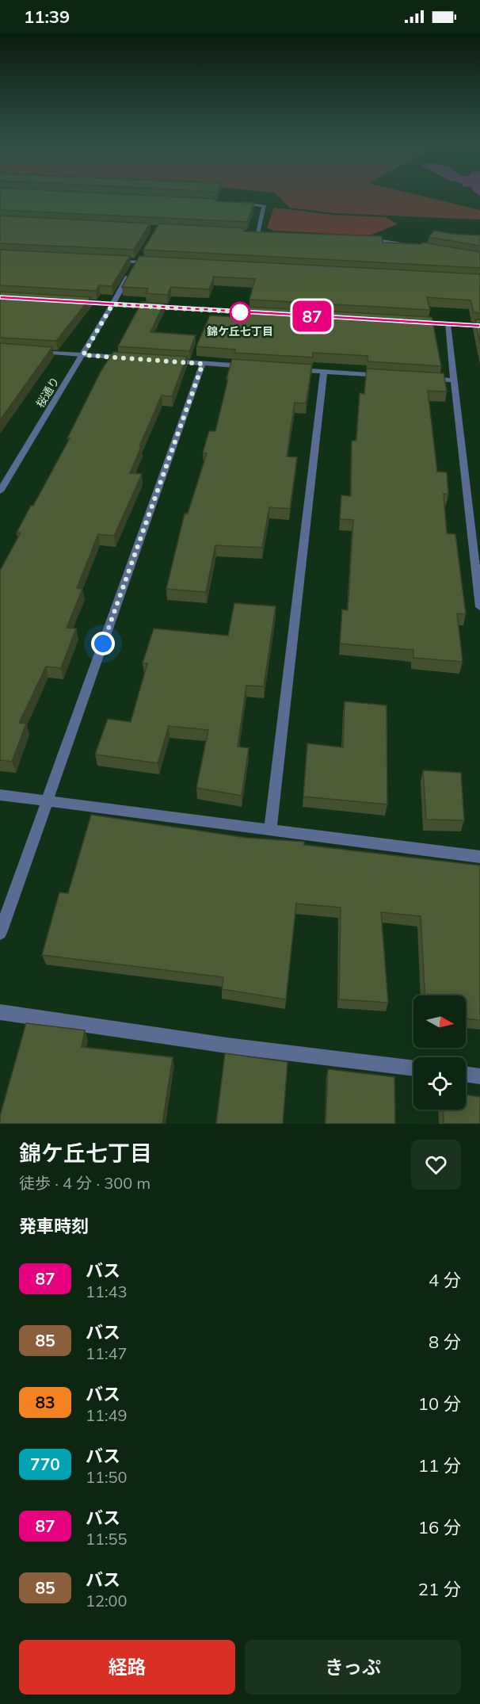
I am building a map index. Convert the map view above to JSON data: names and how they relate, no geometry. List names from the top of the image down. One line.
{"streets":{"street":["桜通り"]},"places":["錦ケ丘七丁目"],"lines":["bus line 87"],"north":"right","page":{"status":"11:39","on_map":"87","heading":[["錦ケ丘七丁目","徒歩 · 4 分 · 300 m"],"発車時刻"],"list":[{"mark":"87","name":"バス","note":"11:43","value":"4 分"},{"mark":"85","name":"バス","note":"11:47","value":"8 分"},{"mark":"83","name":"バス","note":"11:49","value":"10 分"},{"mark":"770","name":"バス","note":"11:50","value":"11 分"},{"mark":"87","name":"バス","note":"11:55","value":"16 分"},{"mark":"85","name":"バス","note":"12:00","value":"21 分"}],"buttons":["経路","きっぷ"]}}
